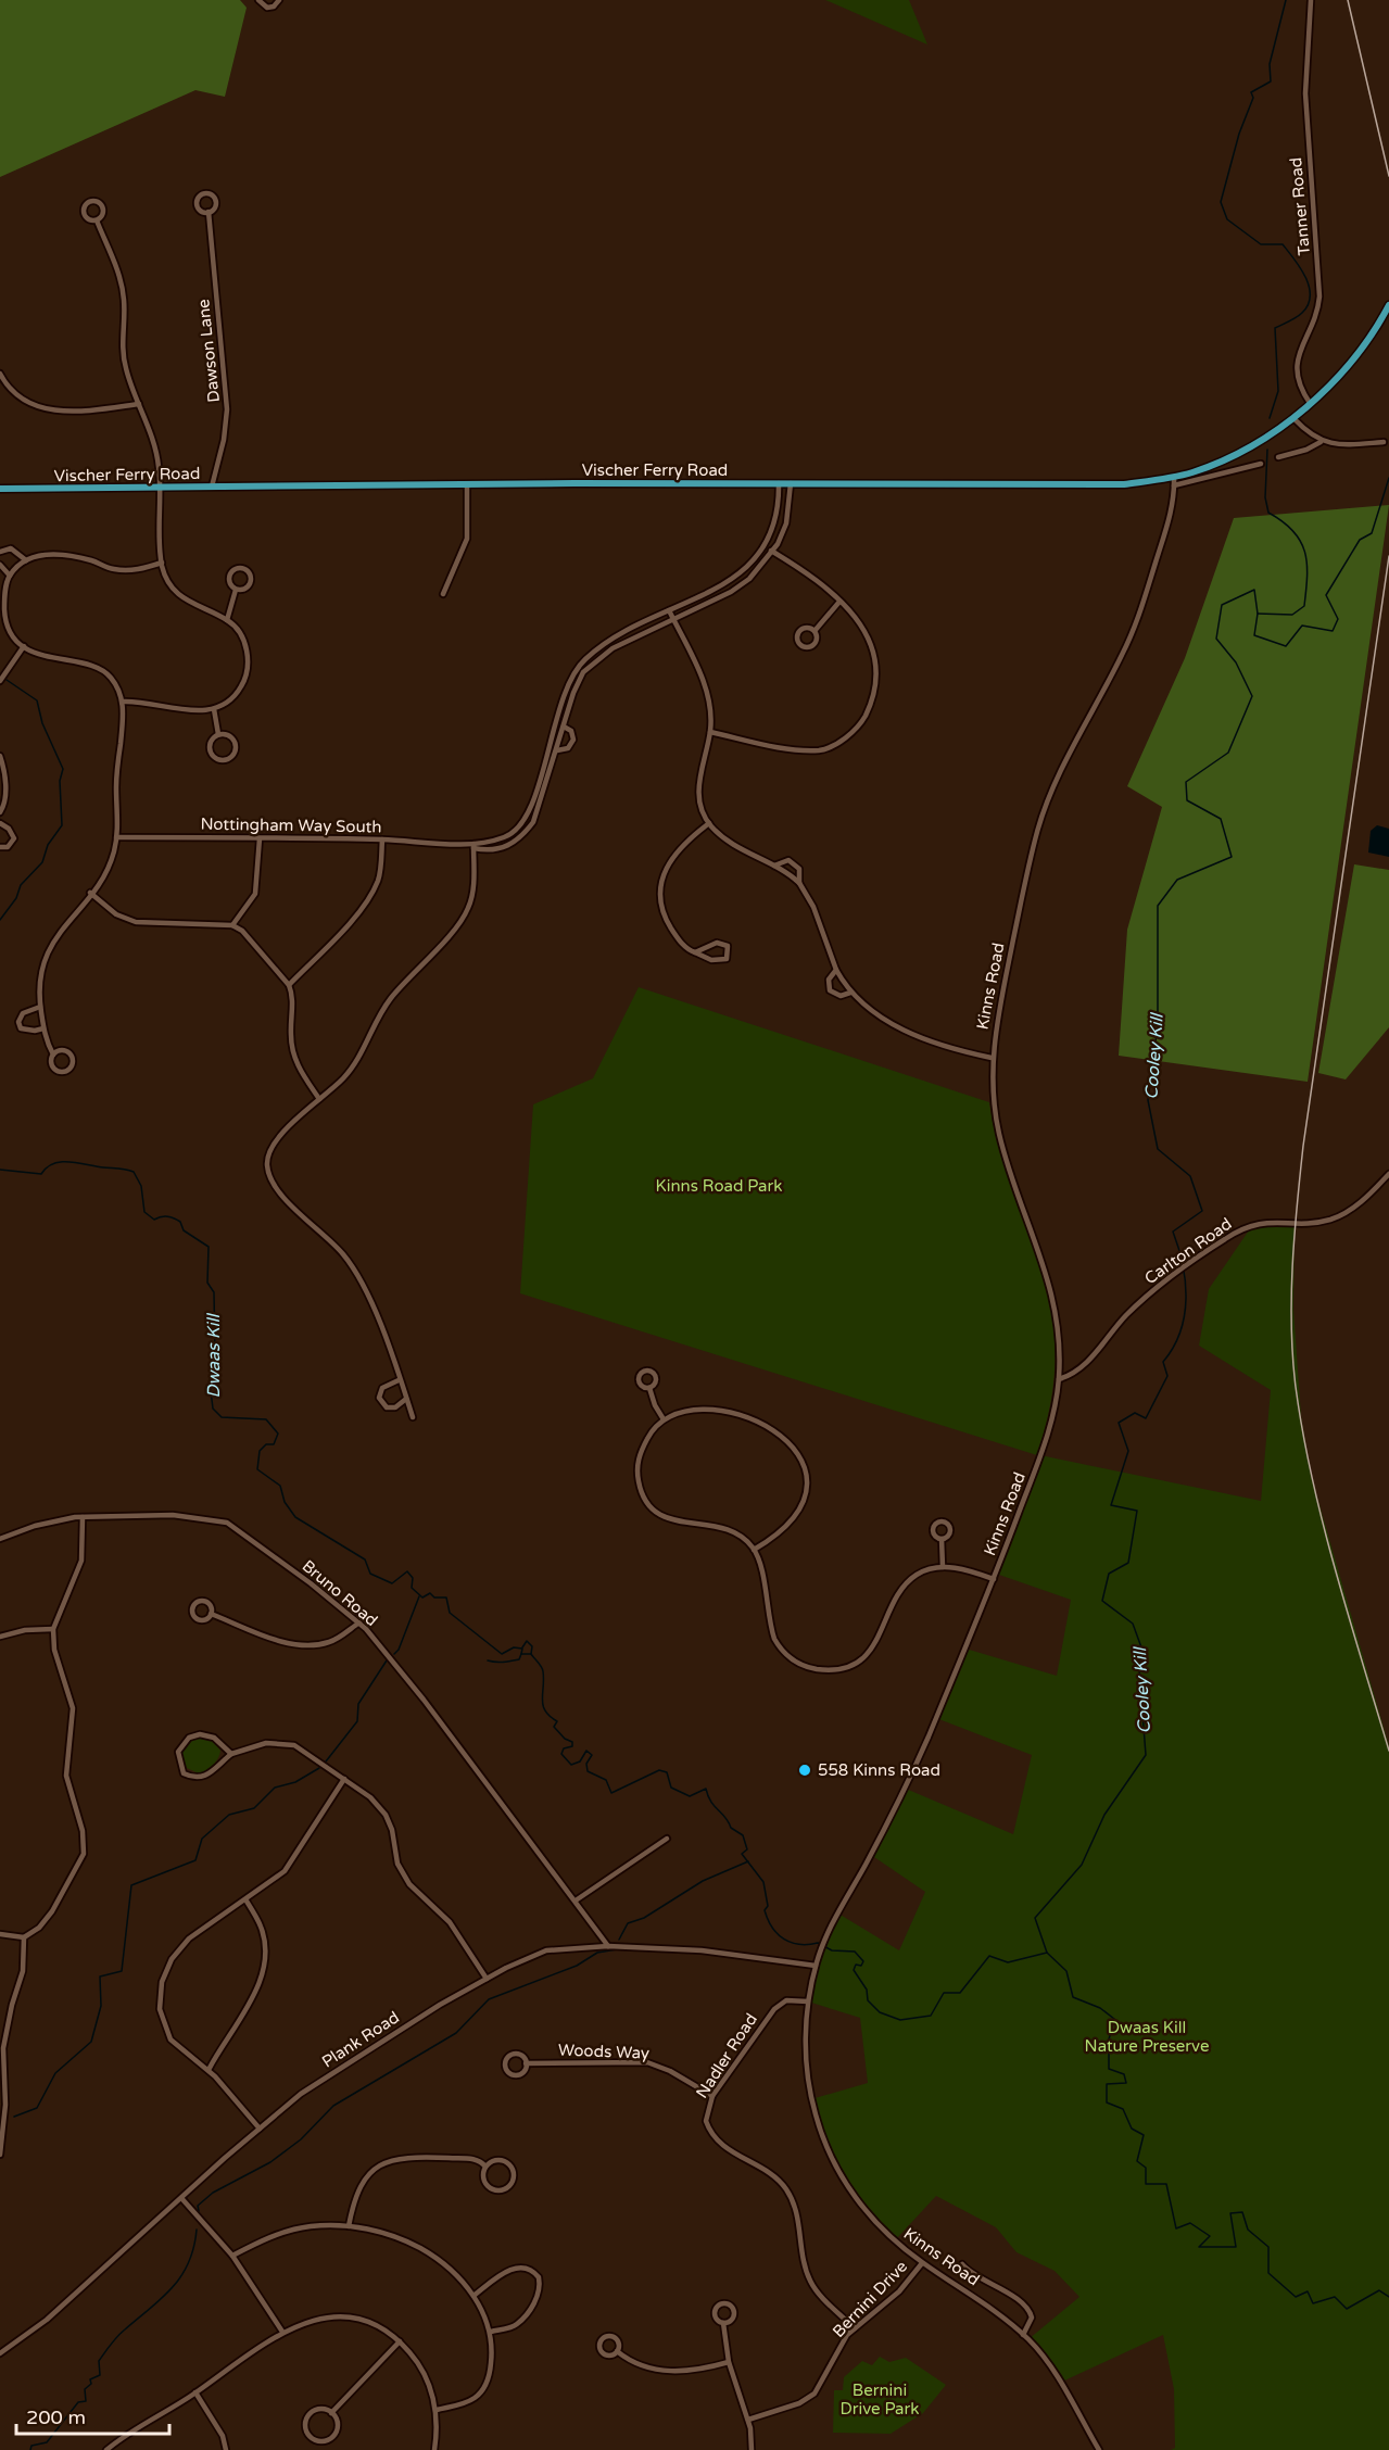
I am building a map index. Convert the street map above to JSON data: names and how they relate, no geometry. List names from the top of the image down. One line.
{"streets":{"main road":["Vischer Ferry Road"],"street":["Tanner Road","Dawson Lane","Nottingham Way South","Kinns Road","Carlton Road","Bruno Road","Plank Road","Woods Way","Nadler Road","Bernini Drive"]},"crossings":[["Tanner Road","Vischer Ferry Road"],["Dawson Lane","Vischer Ferry Road"],["Vischer Ferry Road","Nottingham Way South"],["Vischer Ferry Road","Kinns Road"],["Kinns Road","Carlton Road"],["Kinns Road","Plank Road"],["Kinns Road","Nadler Road"],["Kinns Road","Bernini Drive"],["Bruno Road","Plank Road"],["Woods Way","Nadler Road"],["Nadler Road","Bernini Drive"]],"water":["Cooley Kill","Dwaas Kill"],"parks":["Kinns Road Park","Dwaas Kill Nature Preserve","Bernini Drive Park"],"places":["558 Kinns Road"],"scale_bar":"200 m"}
